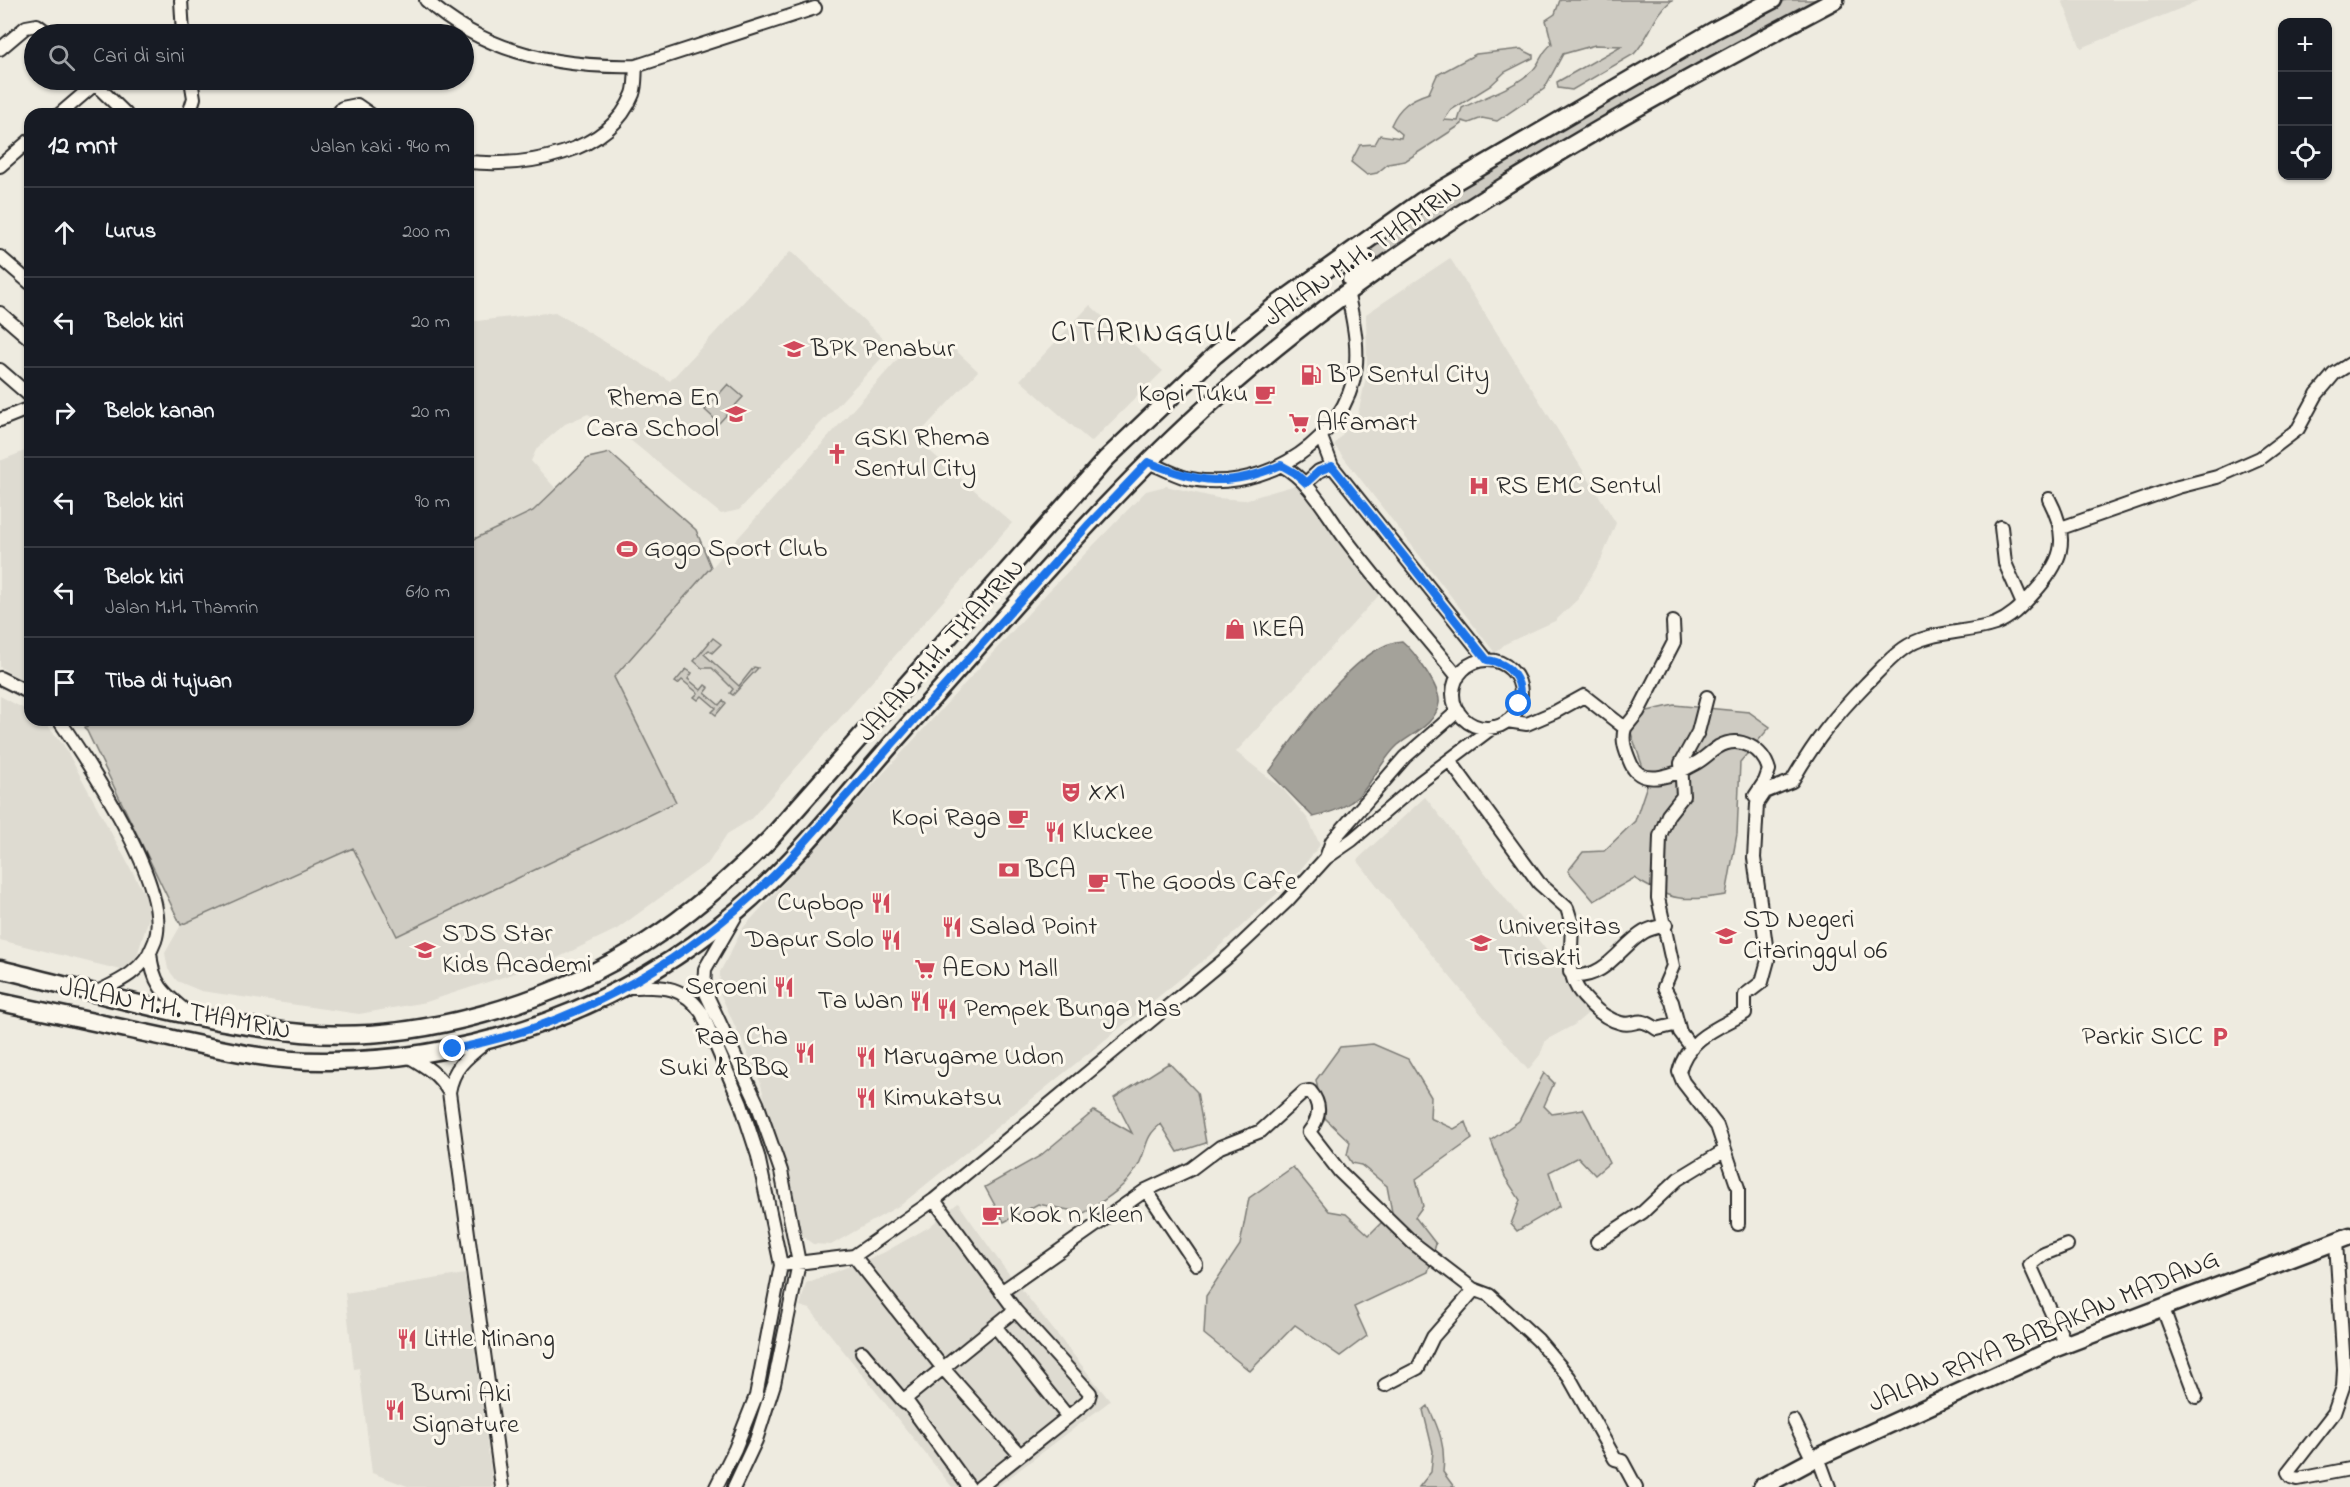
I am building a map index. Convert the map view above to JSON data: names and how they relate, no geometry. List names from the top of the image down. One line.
{"streets":{"main road":["JALAN M.H. THAMRIN","JALAN RAYA BABAKAN MADANG"]},"districts":["CITARINGGUL"],"places":{"school or university":["BPK Penabur","Rhema En Cara School","SD Negeri Citaringgul 06","Universitas Trisakti","SDS Star Kids Academi"],"fuel station":["BP Sentul City"],"cafe":["Kopi Tuku","Kopi Raga","The Goods Cafe","Kook n Kleen"],"supermarket":["Alfamart","AEON Mall"],"church":["GSKI Rhema Sentul City"],"hospital":["RS EMC Sentul"],"sports":["Gogo Sport Club"],"shop":["IKEA"],"theatre":["XXI"],"restaurant":["Kluckee","Cupbop","Salad Point","Dapur Solo","Seroeni","Ta Wan","Pempek Bunga Mas","Raa Cha Suki & BBQ","Marugame Udon","Kimukatsu","Little Minang","Bumi Aki Signature"],"bank":["BCA"],"parking":["Parkir SICC"]},"page":{"map_buttons":["+","−"],"search":"Cari di sini","heading":["12 mnt","Jalan kaki · 940 m"],"list":[["Lurus","200 m"],["Belok kiri","20 m"],["Belok kanan","20 m"],["Belok kiri","90 m"],["Belok kiri","Jalan M.H. Thamrin","610 m"],"Tiba di tujuan"]}}
